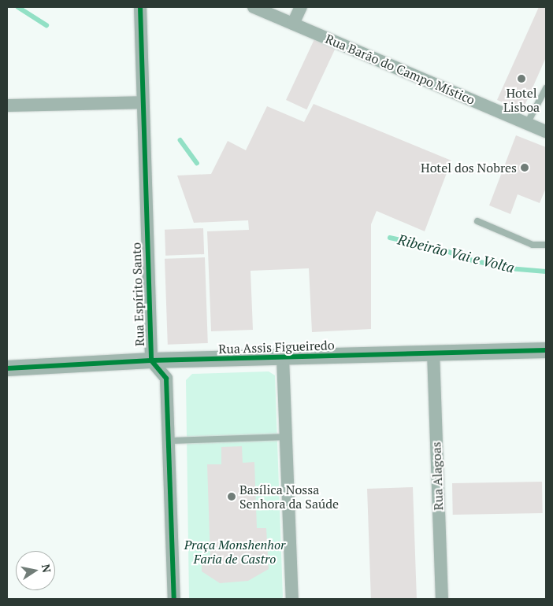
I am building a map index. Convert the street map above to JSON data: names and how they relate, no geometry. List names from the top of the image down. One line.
{"streets":{"street":["Rua Barão do Campo Místico","Rua Espírito Santo","Rua Assis Figueiredo","Rua Alagoas"]},"crossings":[["Rua Espírito Santo","Rua Assis Figueiredo"],["Rua Assis Figueiredo","Rua Alagoas"]],"water":["Ribeirão Vai e Volta"],"parks":["Praça Monshenhor Faria de Castro"],"places":["Hotel Lisboa","Hotel dos Nobres","Basílica Nossa Senhora da Saúde"],"north":"right"}
